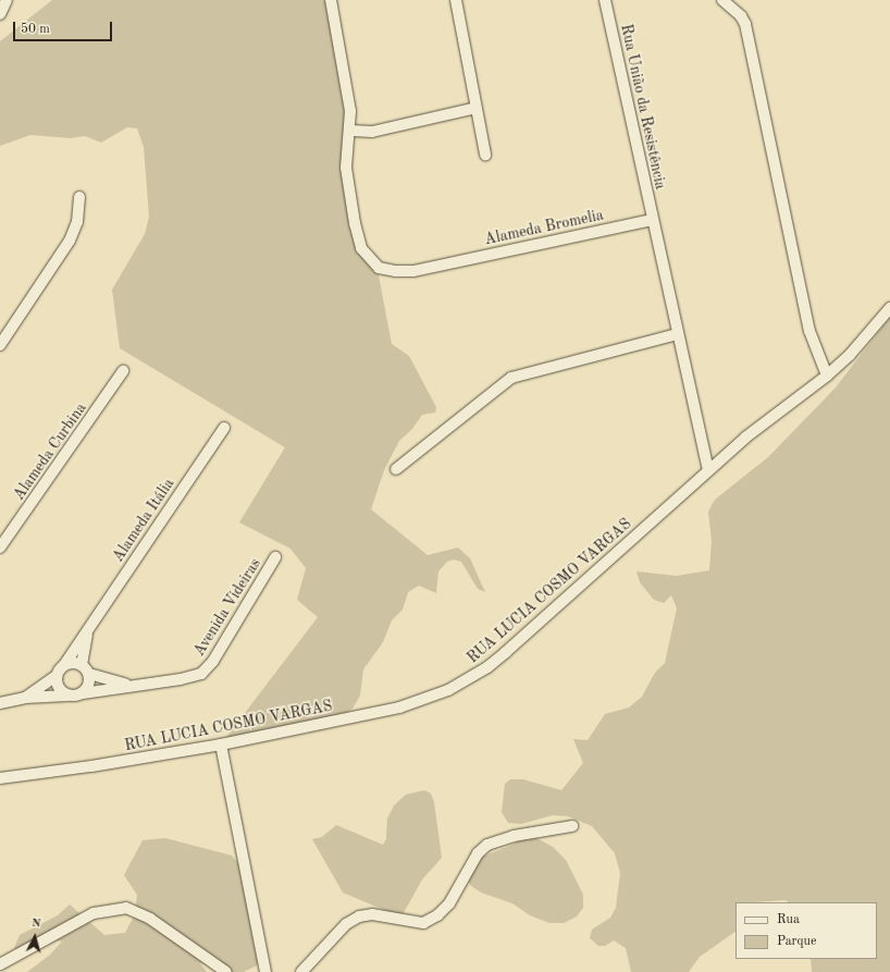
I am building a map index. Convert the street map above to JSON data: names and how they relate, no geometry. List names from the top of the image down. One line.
{"streets":{"street":["Rua União da Resistência","Alameda Bromelia","Alameda Curbina","Alameda Itália","RUA LUCIA COSMO VARGAS","Avenida Videiras"]},"crossings":[["Rua União da Resistência","Alameda Bromelia"],["Alameda Itália","Avenida Videiras"]],"legend":["Rua","Parque"],"scale_bar":"50 m","north":"top"}
